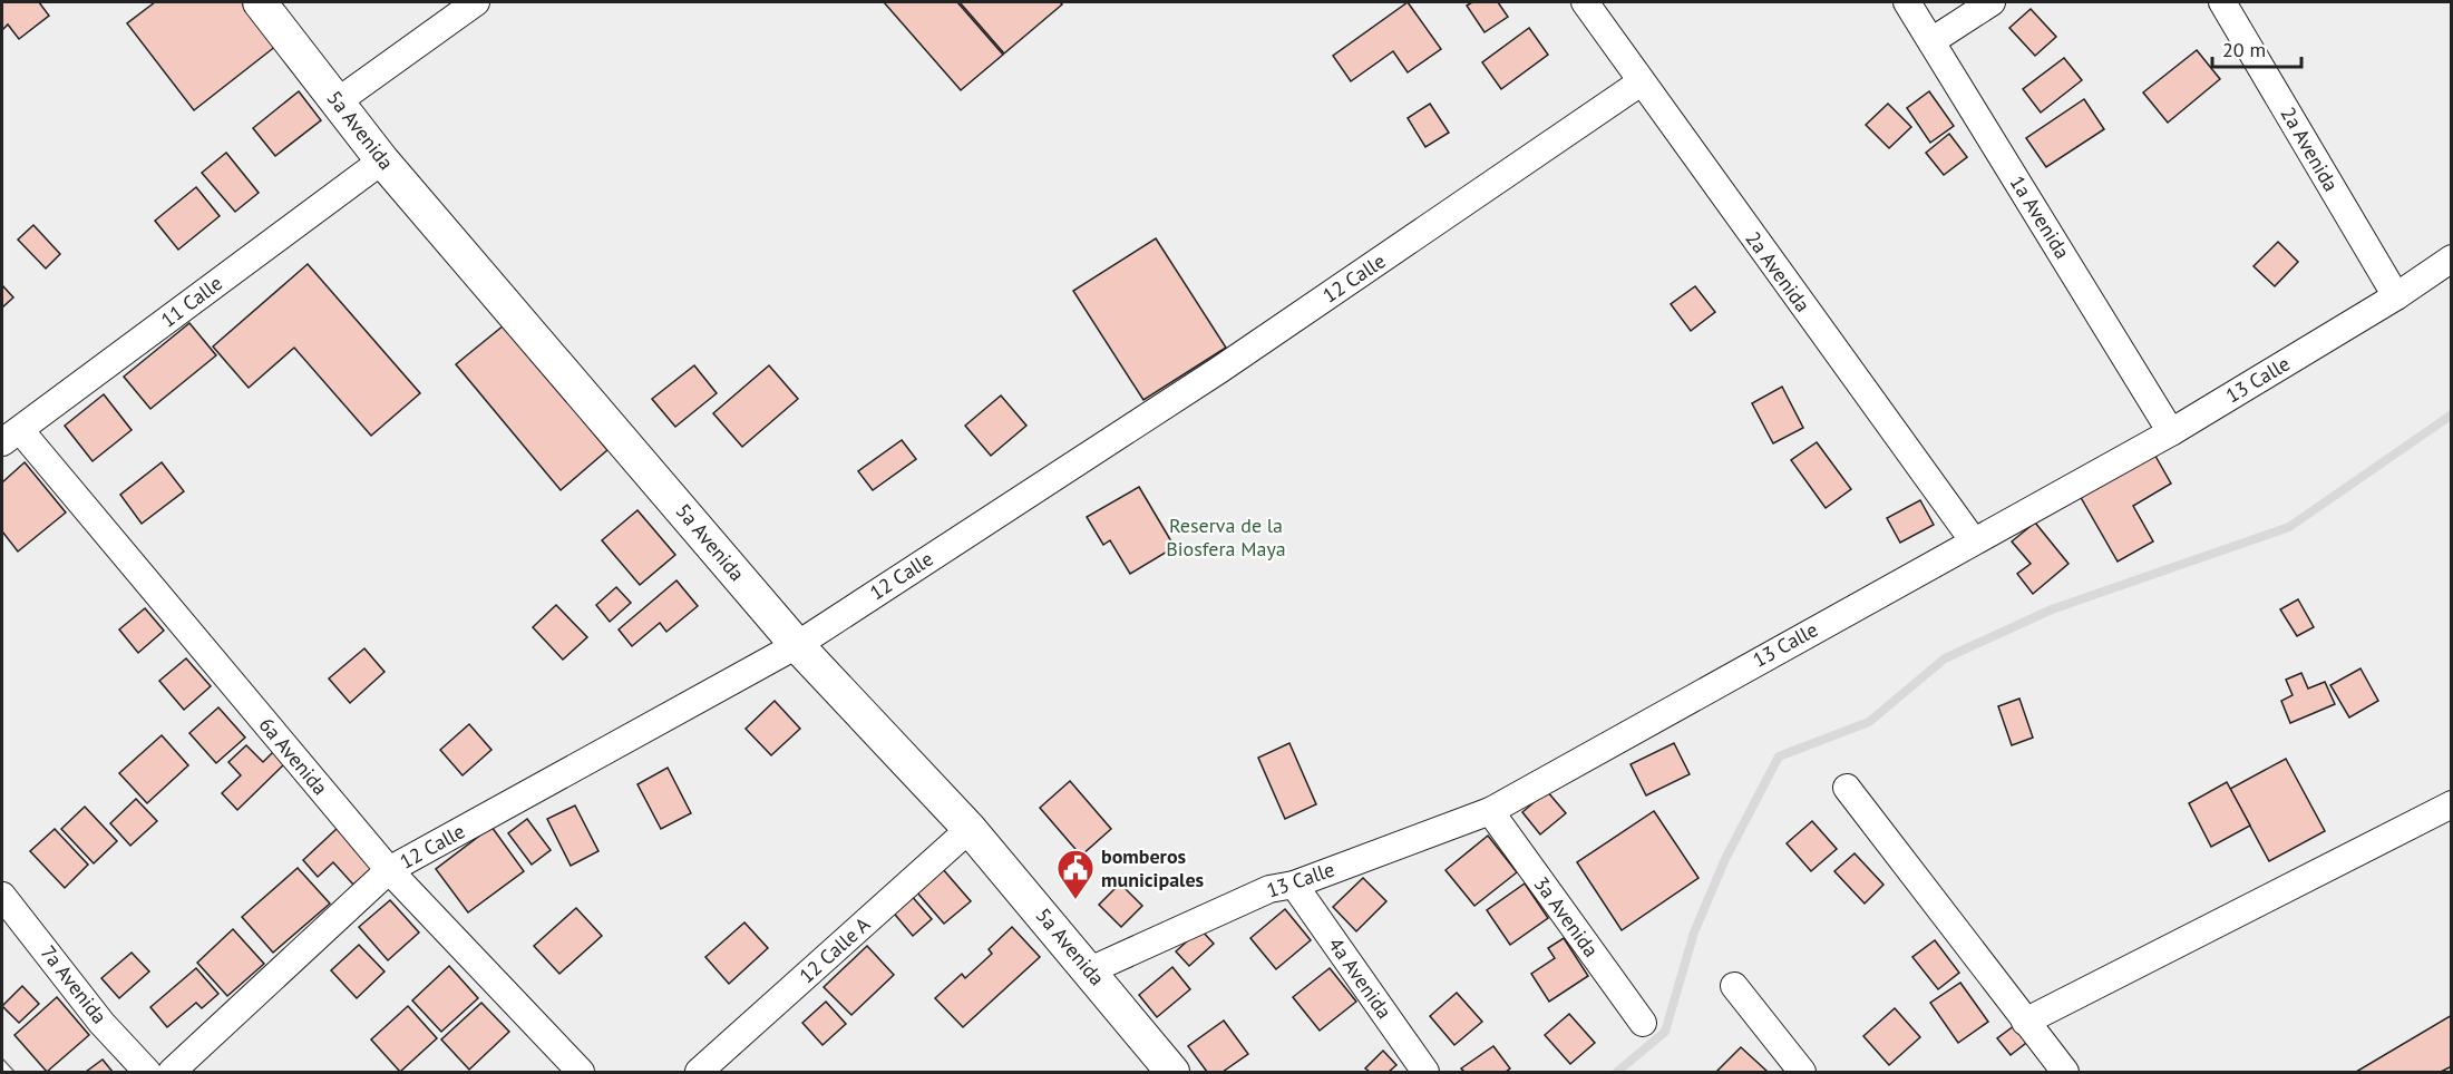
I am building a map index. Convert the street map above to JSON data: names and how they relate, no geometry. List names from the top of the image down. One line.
{"streets":{"street":["5a Avenida","2a Avenida","1a Avenida","12 Calle","11 Calle","13 Calle","6a Avenida","3a Avenida","12 Calle A","4a Avenida","7a Avenida"]},"crossings":[["5a Avenida","12 Calle"],["5a Avenida","11 Calle"],["5a Avenida","13 Calle"],["5a Avenida","12 Calle A"],["2a Avenida","12 Calle"],["2a Avenida","13 Calle"],["1a Avenida","13 Calle"],["12 Calle","6a Avenida"],["11 Calle","6a Avenida"],["13 Calle","3a Avenida"],["13 Calle","4a Avenida"]],"parks":["Reserva de la Biosfera Maya"],"places":{"public building":["bomberos municipales"]},"scale_bar":"20 m"}
